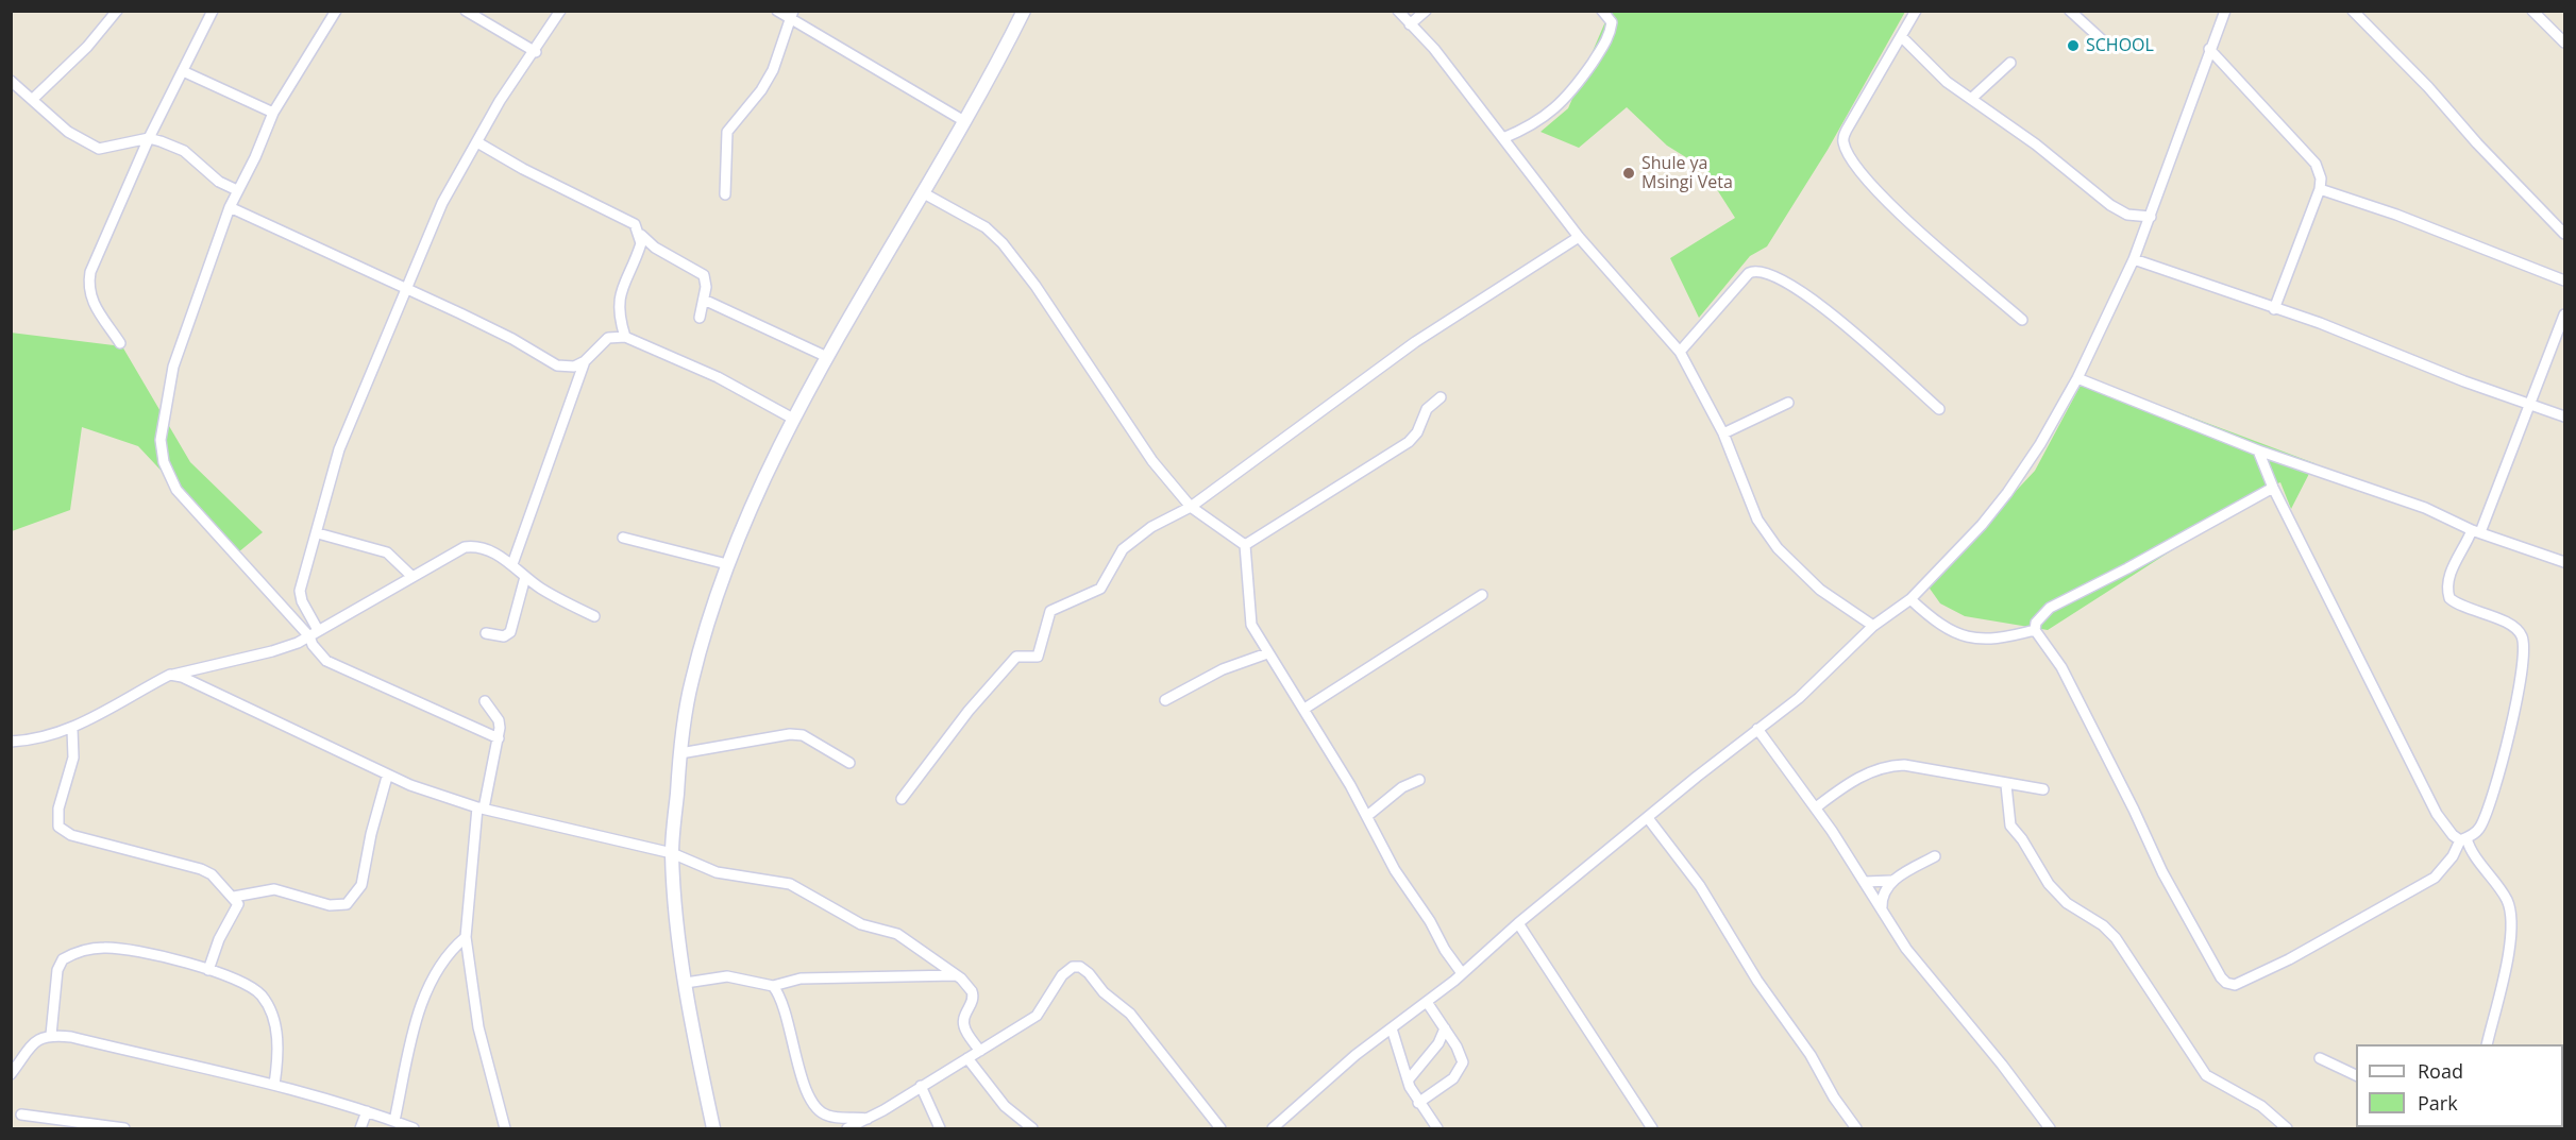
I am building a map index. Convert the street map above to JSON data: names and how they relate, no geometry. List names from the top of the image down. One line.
{"places":["SCHOOL","Shule ya Msingi Veta"],"legend":["Road","Park"]}
